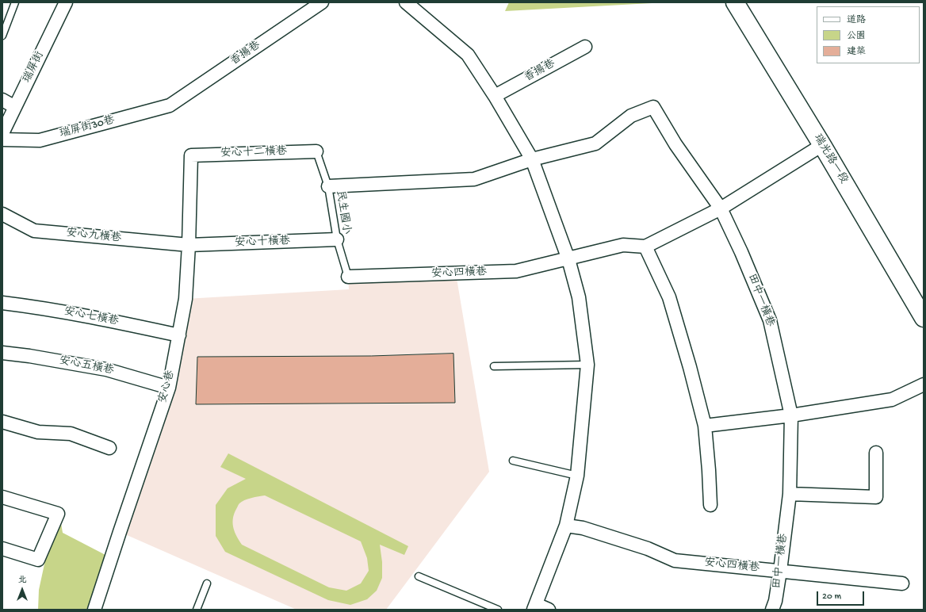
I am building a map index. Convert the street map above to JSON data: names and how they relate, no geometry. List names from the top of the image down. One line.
{"streets":{"street":["香揚巷","瑞屏街","瑞屏街30巷","安心十二橫巷","瑞光路一段","安心九橫巷","安心十橫巷","安心四橫巷","田中一橫巷","安心七橫巷","安心五橫巷","安心巷"],"lane":["民生國小"]},"crossings":[["香揚巷","瑞屏街30巷"],["安心十二橫巷","民生國小"],["安心十二橫巷","安心巷"],["民生國小","安心十橫巷"],["民生國小","安心四橫巷"],["安心九橫巷","安心十橫巷"],["安心九橫巷","安心巷"],["安心十橫巷","安心巷"],["安心四橫巷","田中一橫巷"],["安心七橫巷","安心巷"],["安心五橫巷","安心巷"]],"legend":["道路","公園","建築"],"scale_bar":"20 m","north":"top"}
